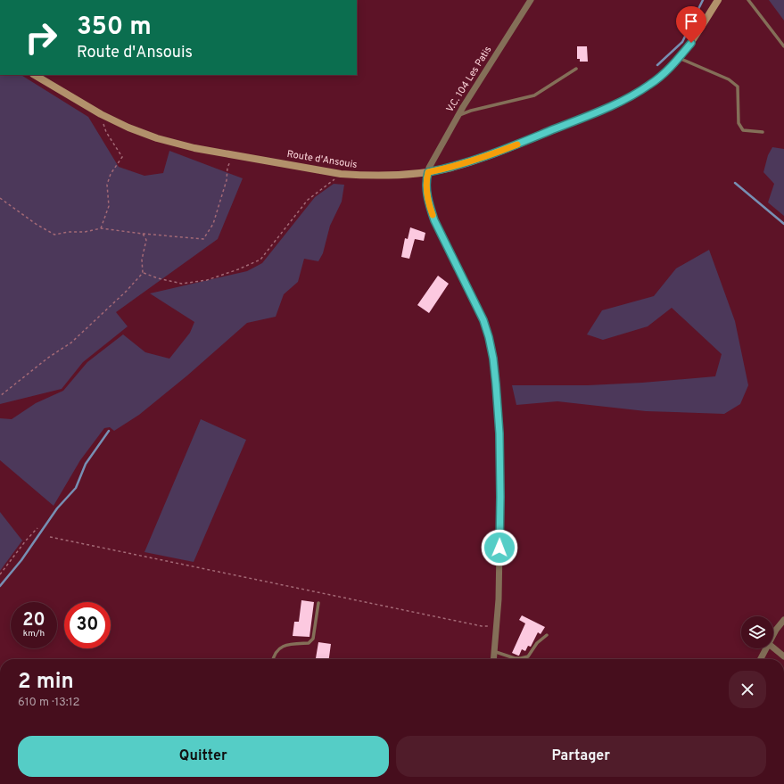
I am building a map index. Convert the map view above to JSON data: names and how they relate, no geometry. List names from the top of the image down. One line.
{"streets":{"street":["V.C. 104 Les Patis","Route d'Ansouis"]},"crossings":[["V.C. 104 Les Patis","Route d'Ansouis"]],"page":{"turn":["350 m","Route d'Ansouis"],"speed":"20 km/h","limit":"30","heading":["2 min","610 m · 13:12"],"buttons":["Quitter","Partager"]}}
